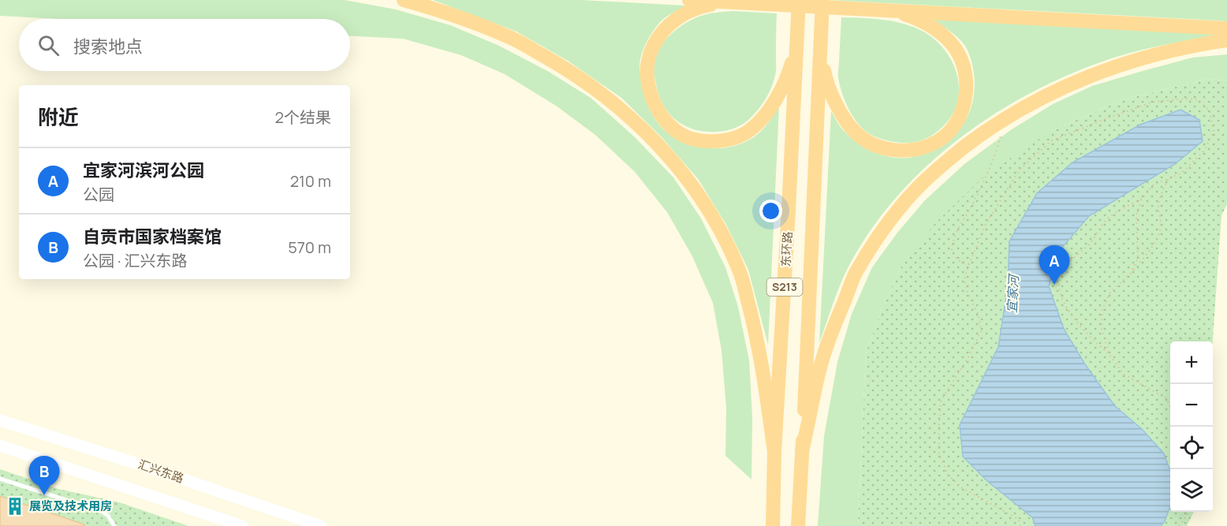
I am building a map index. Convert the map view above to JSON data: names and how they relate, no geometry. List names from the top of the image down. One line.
{"streets":{"highway":["东环路","S213"],"main road":["汇兴东路"]},"water":["宜家河"],"places":{"building":["展览及技术用房"]},"page":{"search":"搜索地点","heading":["附近","2个结果"],"list":[{"mark":"A","name":"宜家河滨河公园","note":"公园","value":"210 m"},{"mark":"B","name":"自贡市国家档案馆","note":"公园 · 汇兴东路","value":"570 m"}],"pins":["A","B"],"map_buttons":["+","−"]}}
